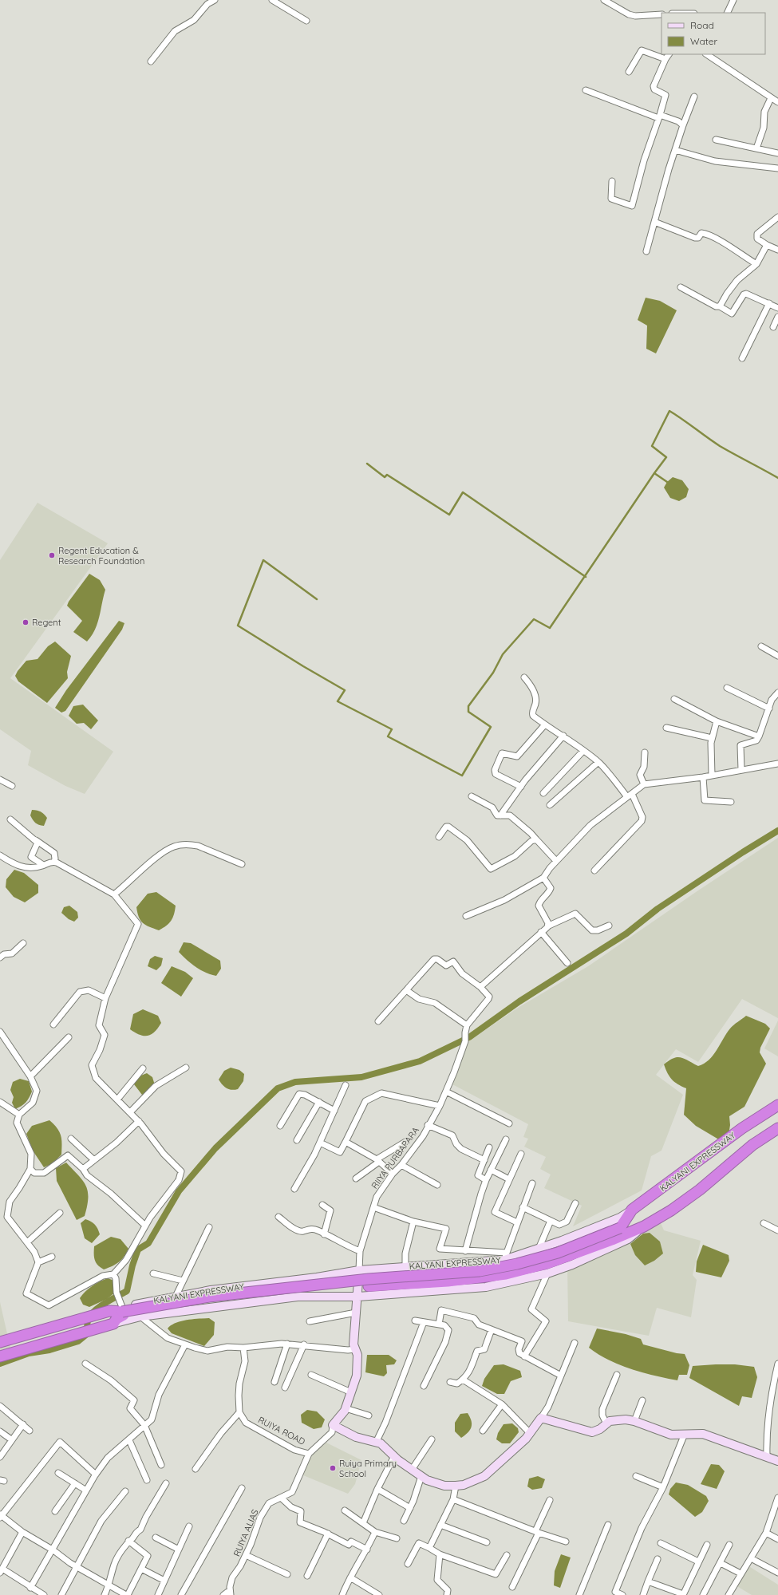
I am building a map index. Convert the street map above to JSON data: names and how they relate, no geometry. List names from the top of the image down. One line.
{"streets":{"highway":["KALYANI EXPRESSWAY"],"street":["RIIYA PURBAPARA","RUIYA ROAD","RUIYA ALIAS"]},"crossings":[["RIIYA PURBAPARA","KALYANI EXPRESSWAY"],["RUIYA ROAD","RUIYA ALIAS"]],"places":["Regent Education & Research Foundation","Regent","Ruiya Primary School"],"legend":["Road","Water"]}
